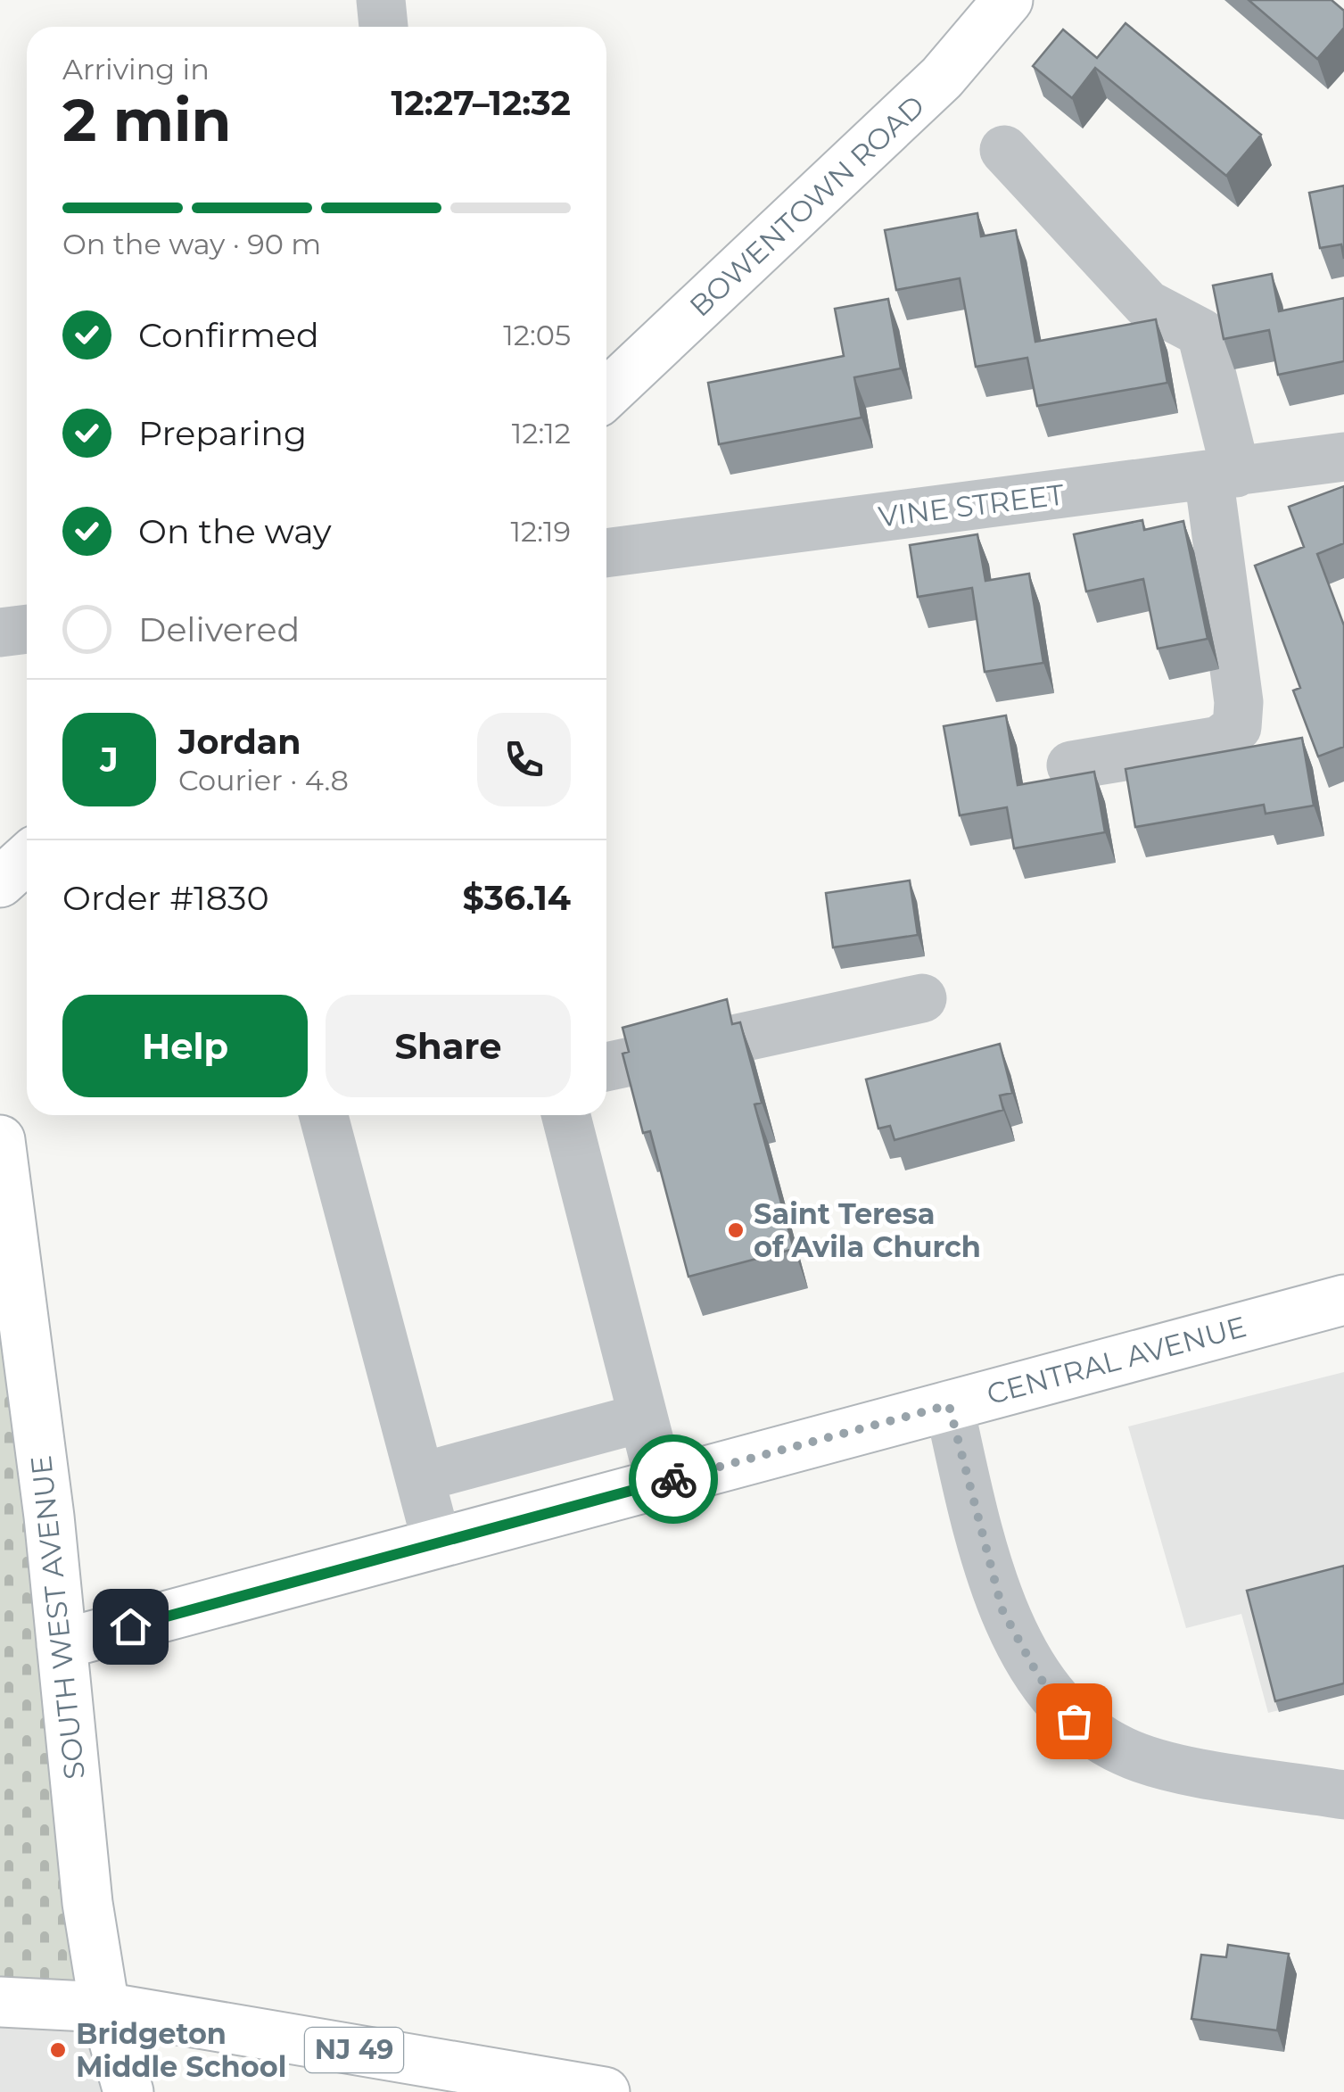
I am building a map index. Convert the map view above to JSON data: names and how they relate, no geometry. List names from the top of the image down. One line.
{"streets":{"main road":["BOWENTOWN ROAD","CENTRAL AVENUE","SOUTH WEST AVENUE","NJ 49"],"street":["VINE STREET"]},"crossings":[["CENTRAL AVENUE","SOUTH WEST AVENUE"],["SOUTH WEST AVENUE","NJ 49"]],"places":["Saint Teresa of Avila Church","Bridgeton Middle School"],"page":{"heading":["2 min","Arriving in","12:27–12:32"],"panel":["Jordan","Courier · 4.8","Order #1830","$36.14"],"bar":"On the way · 90 m","list":[["Confirmed","12:05"],["Preparing","12:12"],["On the way","12:19"],"Delivered"],"round":"J","buttons":["Help","Share"]}}
